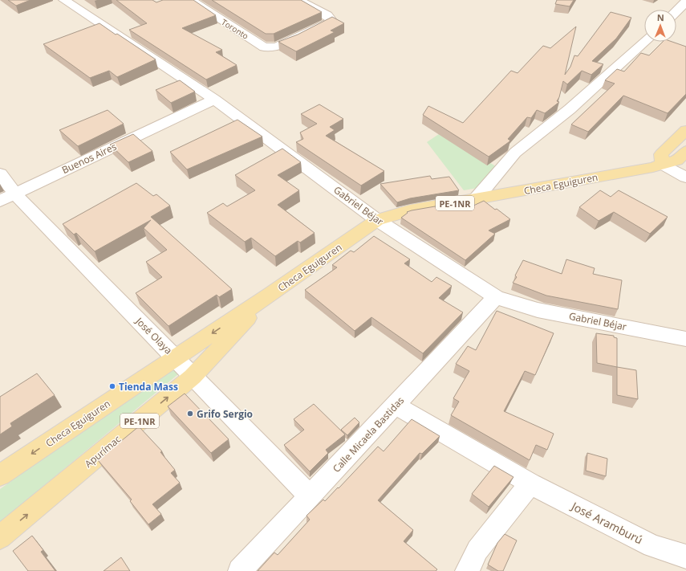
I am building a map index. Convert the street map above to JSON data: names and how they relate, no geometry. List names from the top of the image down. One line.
{"streets":{"main road":["Checa Eguiguren","PE-1NR","Apurímac"],"street":["Toronto","Buenos Aires","Gabriel Béjar","José Olaya","Calle Micaela Bastidas","José Aramburú"]},"crossings":[["Buenos Aires","Gabriel Béjar"],["Buenos Aires","José Olaya"],["Checa Eguiguren","PE-1NR"],["Checa Eguiguren","Gabriel Béjar"],["Checa Eguiguren","José Olaya"],["Checa Eguiguren","Apurímac"],["Gabriel Béjar","Calle Micaela Bastidas"],["José Olaya","Calle Micaela Bastidas"],["José Olaya","Apurímac"],["Calle Micaela Bastidas","José Aramburú"]],"one_way":["Checa Eguiguren","Apurímac"],"places":["Tienda Mass","Grifo Sergio"],"north":"top"}
